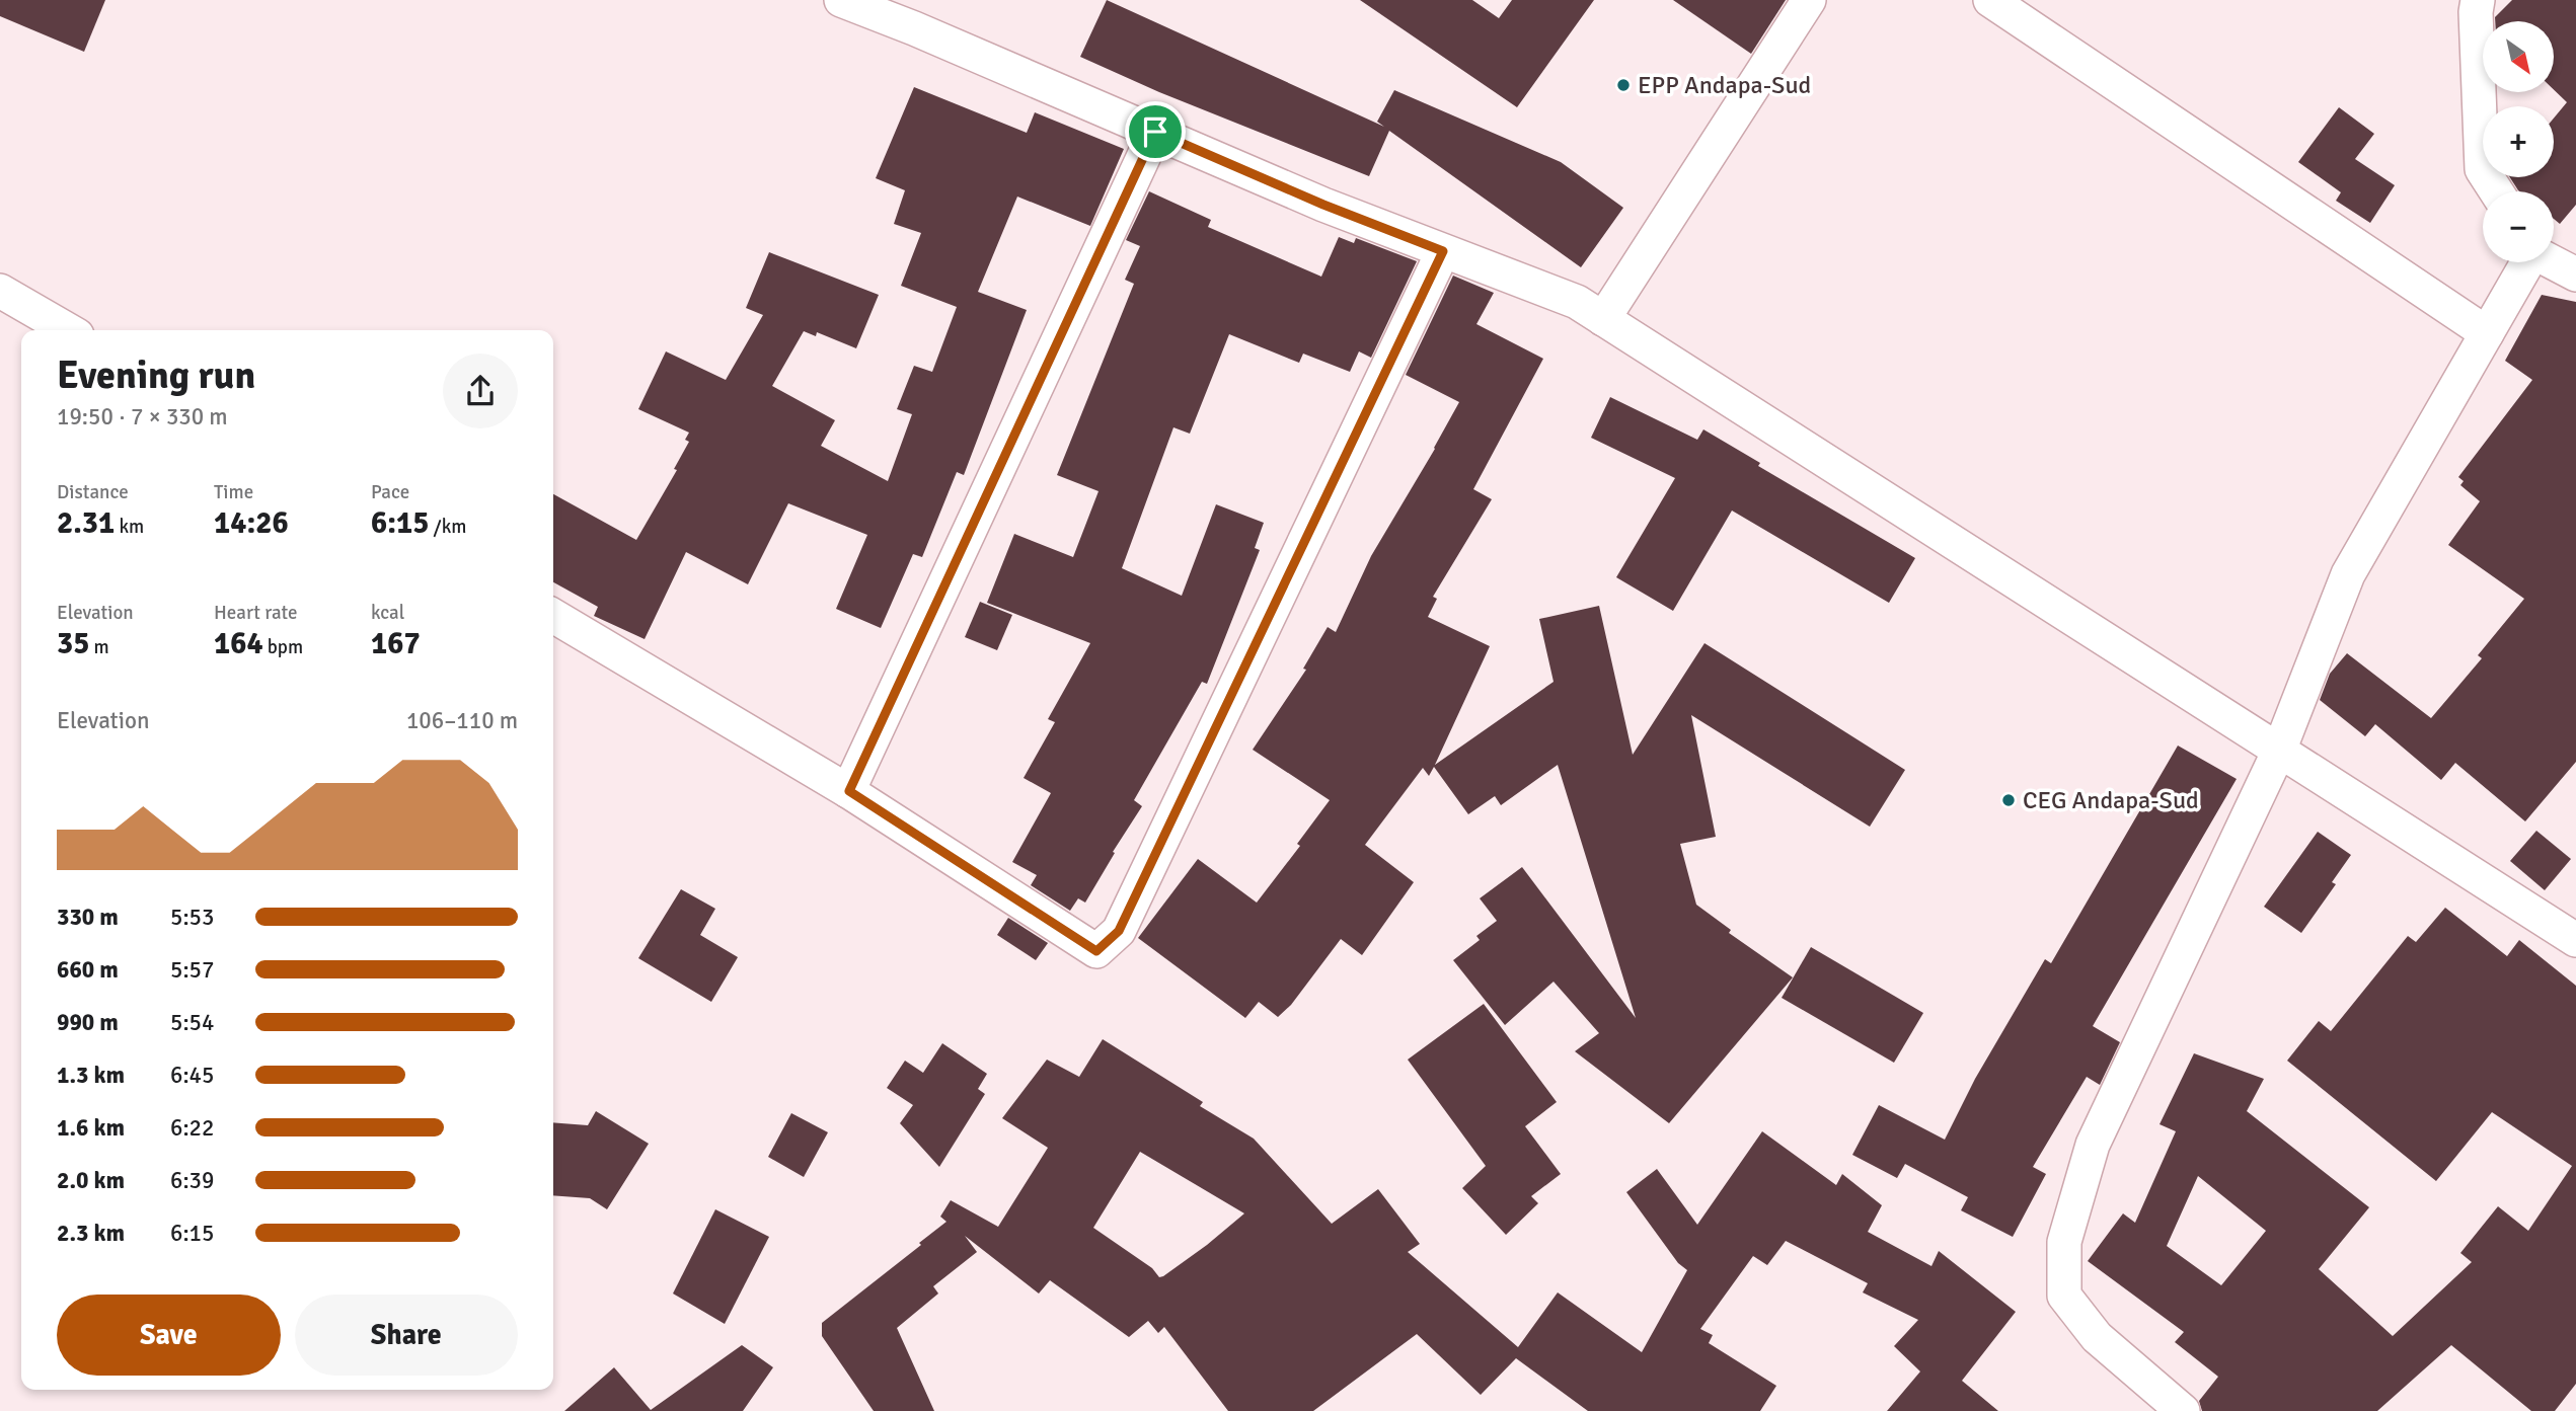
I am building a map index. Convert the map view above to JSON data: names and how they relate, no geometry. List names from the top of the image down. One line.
{"places":["EPP Andapa-Sud","CEG Andapa-Sud"],"north":"bottom right","page":{"map_buttons":["+","−"],"heading":["Evening run","19:50 · 7 × 330 m"],"stats":[["Distance","2.31 km"],["Time","14:26"],["Pace","6:15 /km"],["Elevation","35 m"],["Heart rate","164 bpm"],["kcal","167"]],"chart":["Elevation","106–110 m"],"list":[{"name":"330 m","note":"5:53"},{"name":"660 m","note":"5:57"},{"name":"990 m","note":"5:54"},{"name":"1.3 km","note":"6:45"},{"name":"1.6 km","note":"6:22"},{"name":"2.0 km","note":"6:39"},{"name":"2.3 km","note":"6:15"}],"buttons":["Save","Share"]}}
